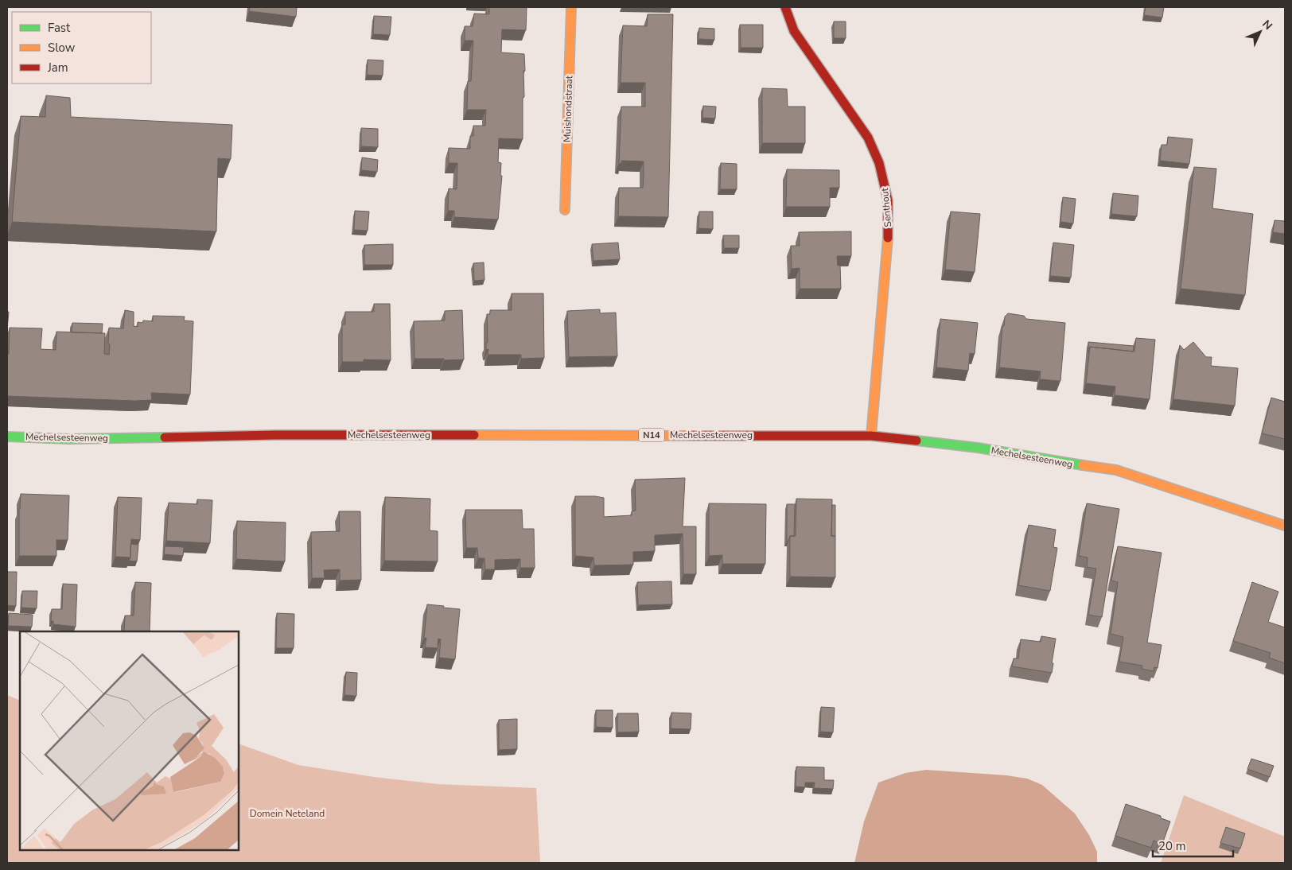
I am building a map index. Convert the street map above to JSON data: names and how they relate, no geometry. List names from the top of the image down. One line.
{"streets":{"main road":["Muishondstraat","Senthout","Mechelsesteenweg","N14"]},"crossings":[["Senthout","Mechelsesteenweg"]],"parks":["Domein Neteland"],"legend":["Fast","Slow","Jam"],"scale_bar":"20 m","north":"top right"}
